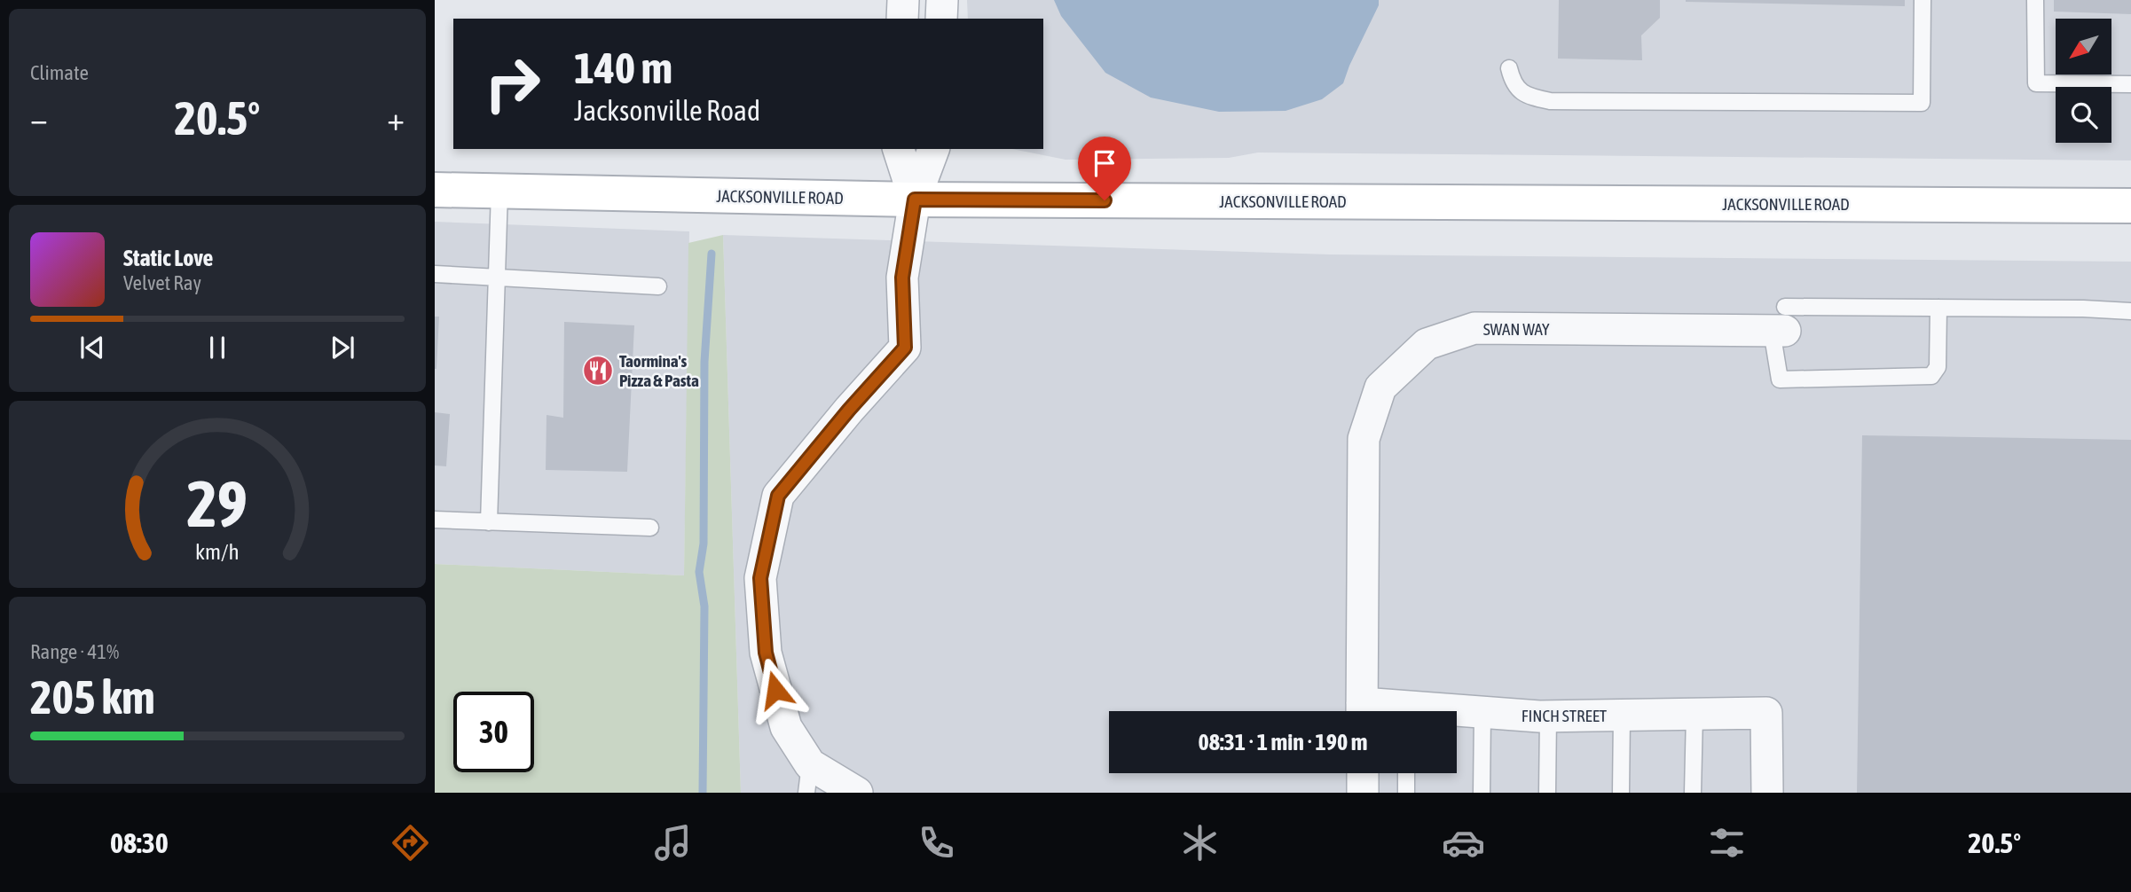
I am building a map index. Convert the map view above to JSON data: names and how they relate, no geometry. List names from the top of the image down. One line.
{"streets":{"main road":["JACKSONVILLE ROAD"],"street":["SWAN WAY","FINCH STREET"]},"places":{"restaurant":["Taormina's Pizza & Pasta"]},"north":"bottom left","page":{"tile":["Climate",["Range · 41%","205 km"]],"turn":["140 m","Jacksonville Road"],"heat":["−","20.5°","+"],"song":["Static Love","Velvet Ray"],"limit":"30","trip":"08:31 · 1 min · 190 m","tabs":["08:30","20.5°"],"gauge":["29","km/h"]}}
